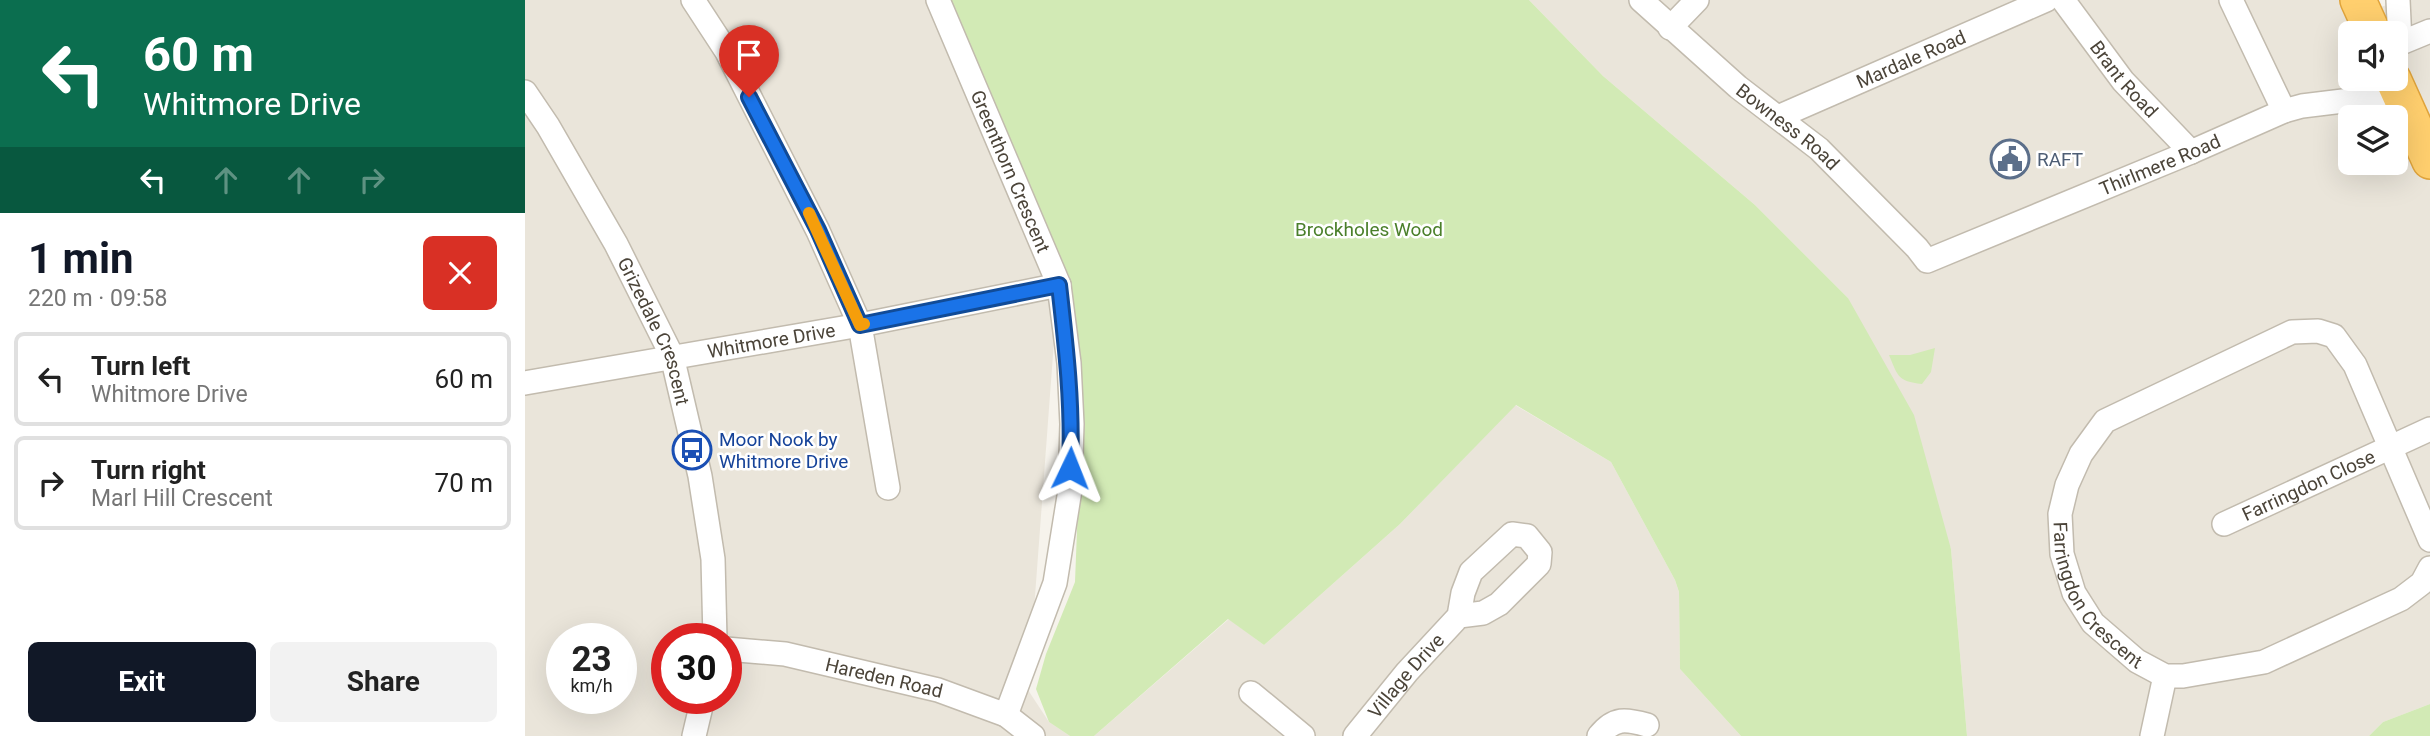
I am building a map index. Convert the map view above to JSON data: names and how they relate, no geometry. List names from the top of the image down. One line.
{"streets":{"street":["Mardale Road","Brant Road","Bowness Road","Thirlmere Road","Greenthorn Crescent","Grizedale Crescent","Whitmore Drive","Farringdon Close","Farringdon Crescent","Village Drive","Hareden Road"]},"crossings":[["Mardale Road","Bowness Road"],["Brant Road","Thirlmere Road"],["Bowness Road","Thirlmere Road"],["Greenthorn Crescent","Whitmore Drive"],["Greenthorn Crescent","Hareden Road"],["Grizedale Crescent","Whitmore Drive"],["Farringdon Close","Farringdon Crescent"]],"parks":["Brockholes Wood"],"places":{"public building":["RAFT"],"bus stop":["Moor Nook by Whitmore Drive"]},"page":{"turn":["60 m","Whitmore Drive"],"heading":["1 min","220 m · 09:58"],"list":[{"name":"Turn left","note":"Whitmore Drive","value":"60 m"},{"name":"Turn right","note":"Marl Hill Crescent","value":"70 m"}],"speed":"23 km/h","limit":"30","buttons":["Exit","Share"]}}
